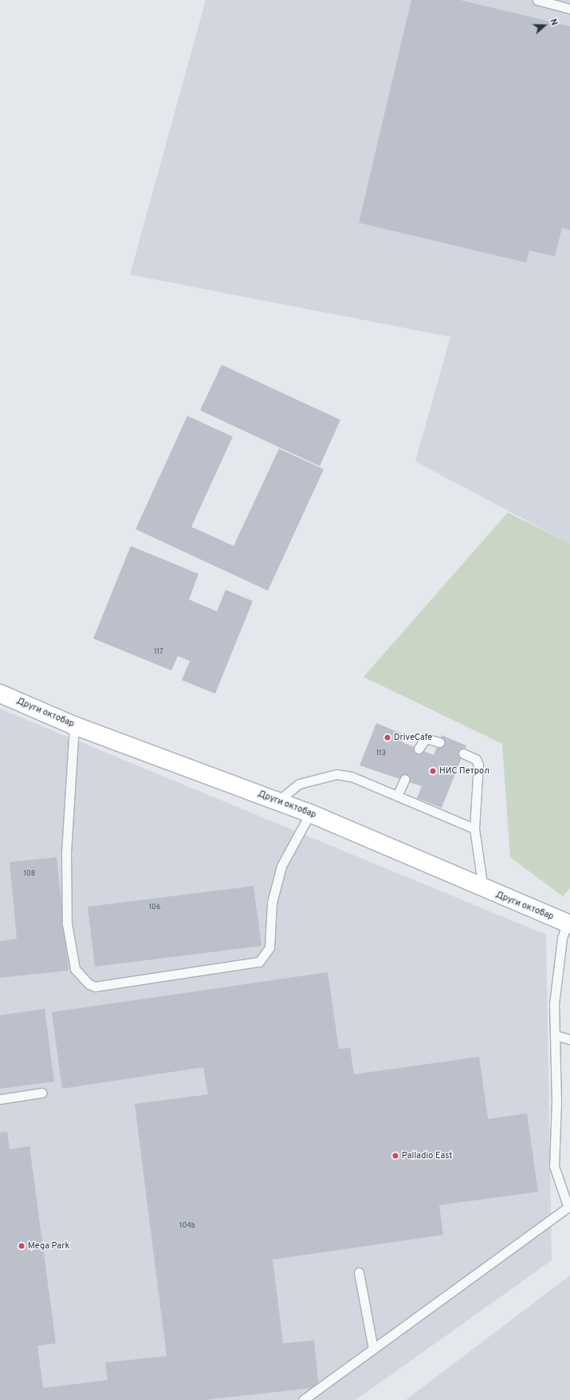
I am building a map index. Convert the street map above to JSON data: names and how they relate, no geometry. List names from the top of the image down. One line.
{"streets":{"main road":["Други октобар"]},"places":["DriveCafe","НИС Петрол","Palladio East","Mega Park"],"house_numbers":["117","113","108","106","104b"],"north":"right"}
